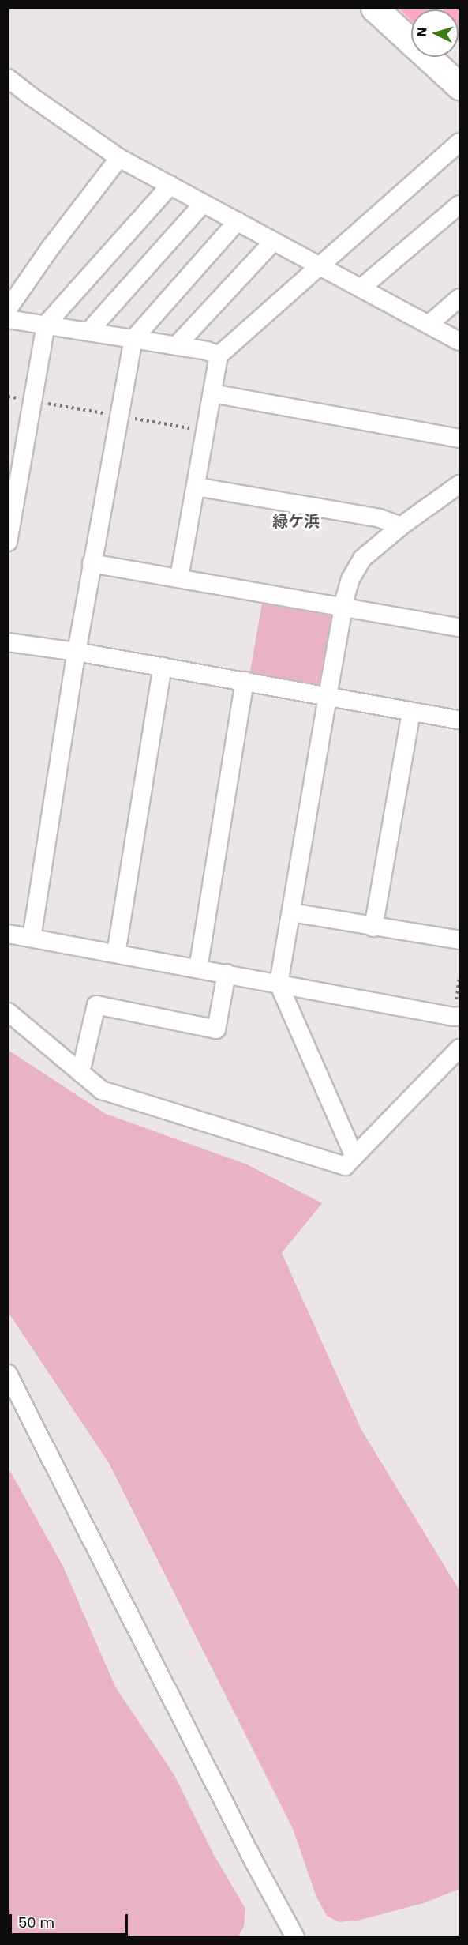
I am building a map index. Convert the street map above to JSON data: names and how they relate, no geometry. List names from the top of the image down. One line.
{"districts":["緑ケ浜"],"scale_bar":"50 m","north":"left"}
